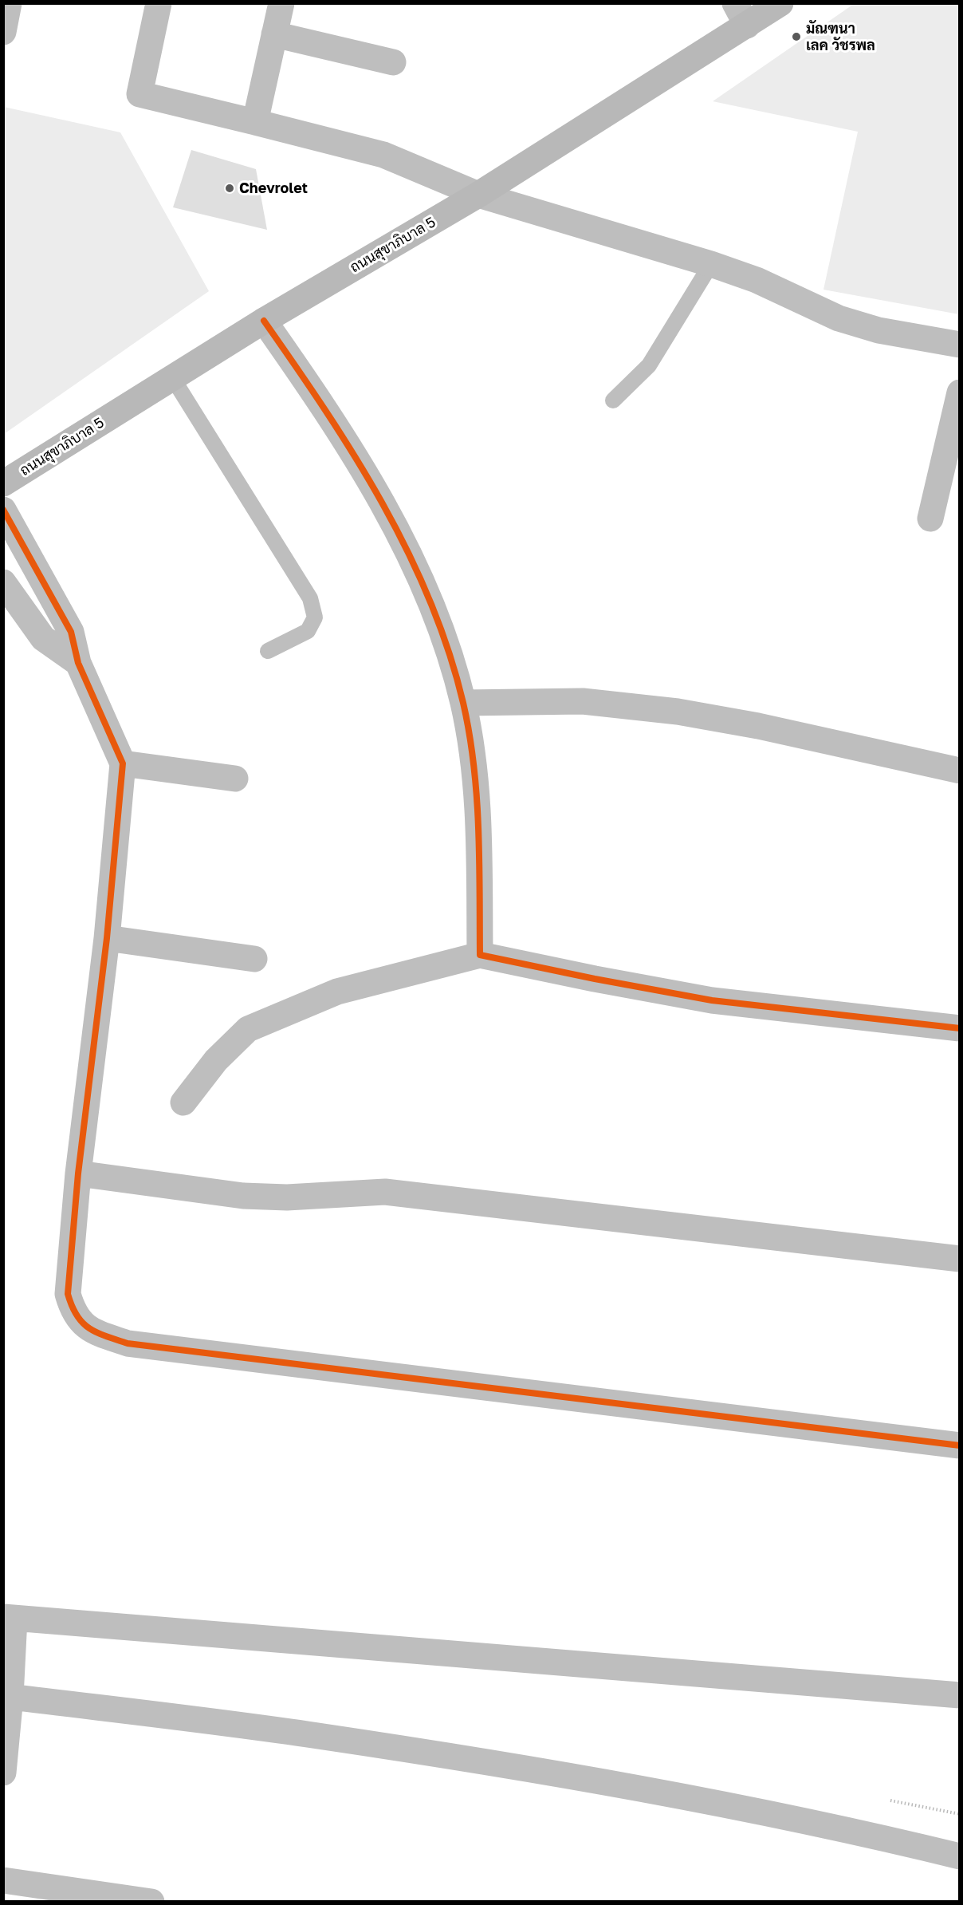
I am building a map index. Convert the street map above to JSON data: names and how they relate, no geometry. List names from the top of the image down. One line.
{"streets":{"main road":["ถนนสุขาภิบาล 5"]},"places":["มัณฑนา เลค วัชรพล","Chevrolet"]}
